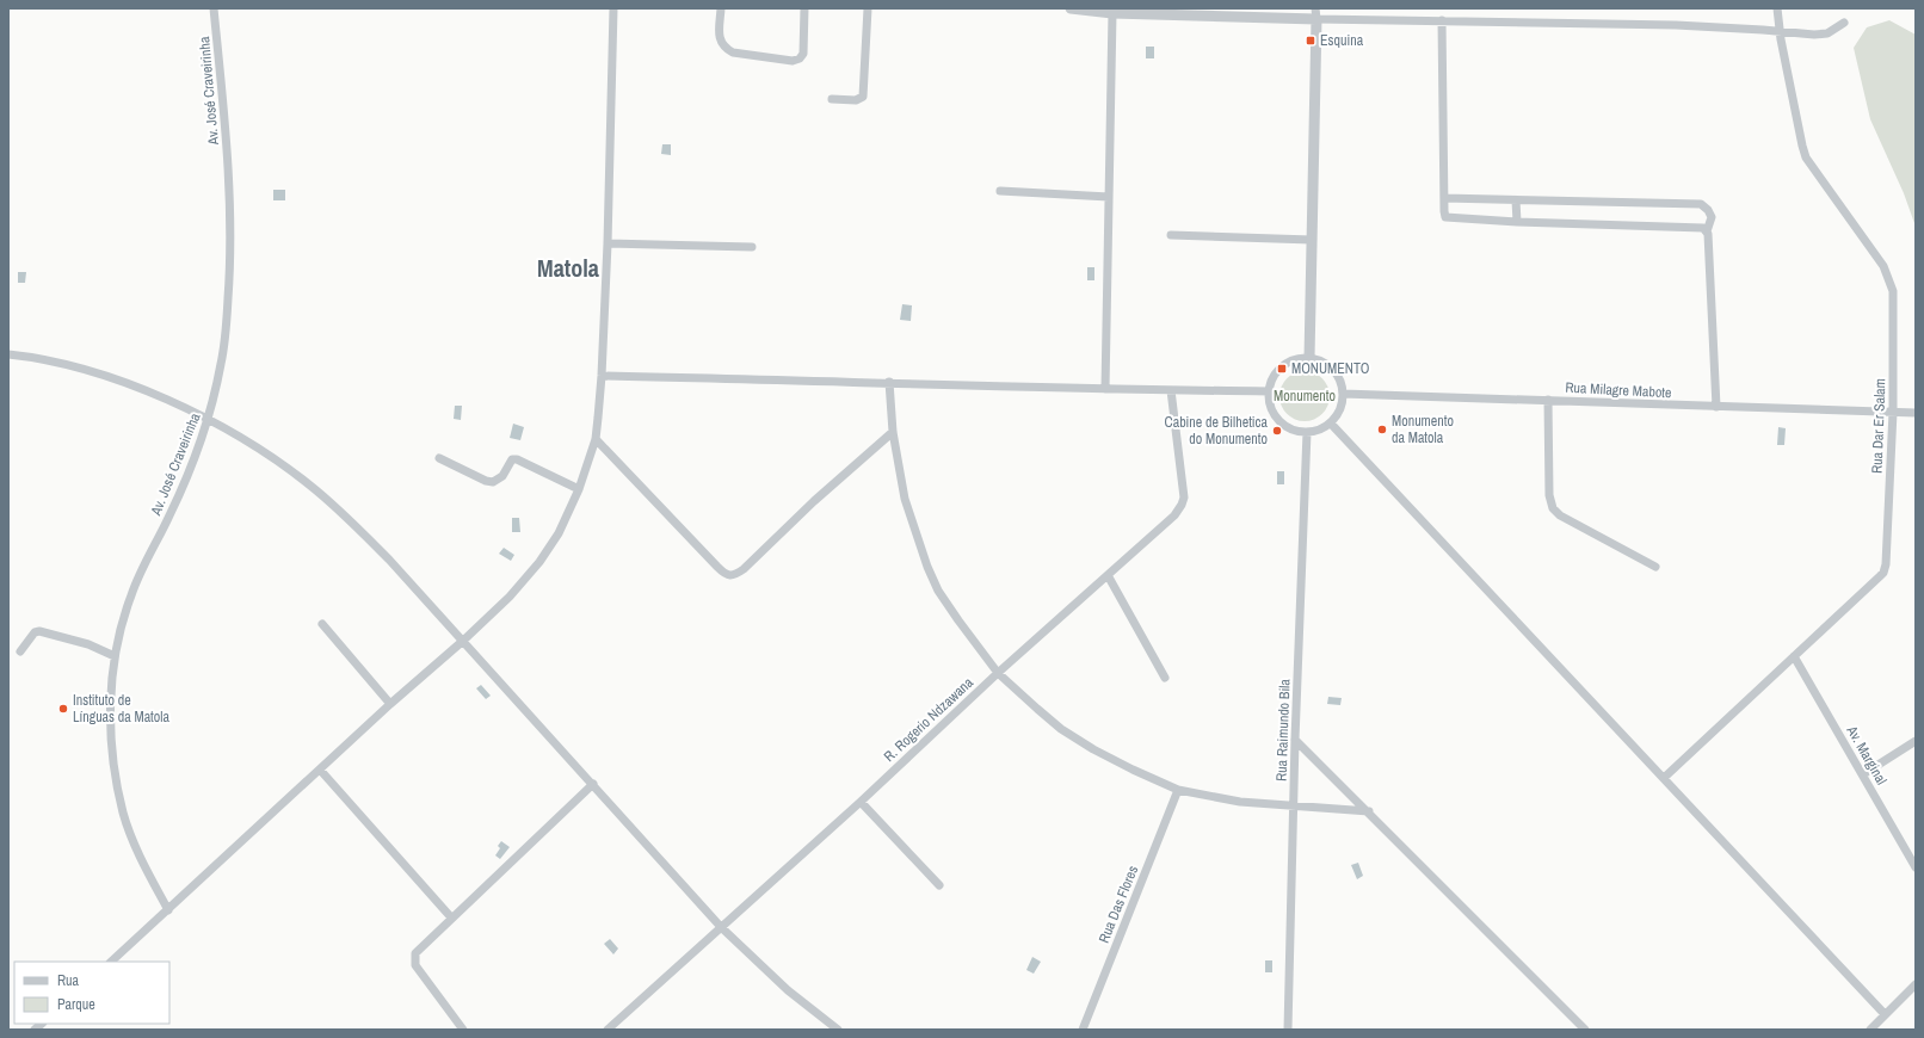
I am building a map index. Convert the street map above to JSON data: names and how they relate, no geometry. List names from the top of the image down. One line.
{"streets":{"street":["Av. José Craveirinha","Rua Milagre Mabote","Rua Dar Er Salam","R. Rogerio Ndzawana","Rua Raimundo Bila","Av. Marginal","Rua Das Flores"]},"crossings":[["Rua Milagre Mabote","Rua Dar Er Salam"],["Rua Milagre Mabote","Rua Raimundo Bila"],["Rua Dar Er Salam","Av. Marginal"]],"districts":["Matola"],"parks":["Monumento"],"places":{"transit":["Esquina","MONUMENTO"],"other":["Monumento da Matola","Cabine de Bilhetica do Monumento","Instituto de Línguas da Matola"]},"legend":["Rua","Parque"]}
